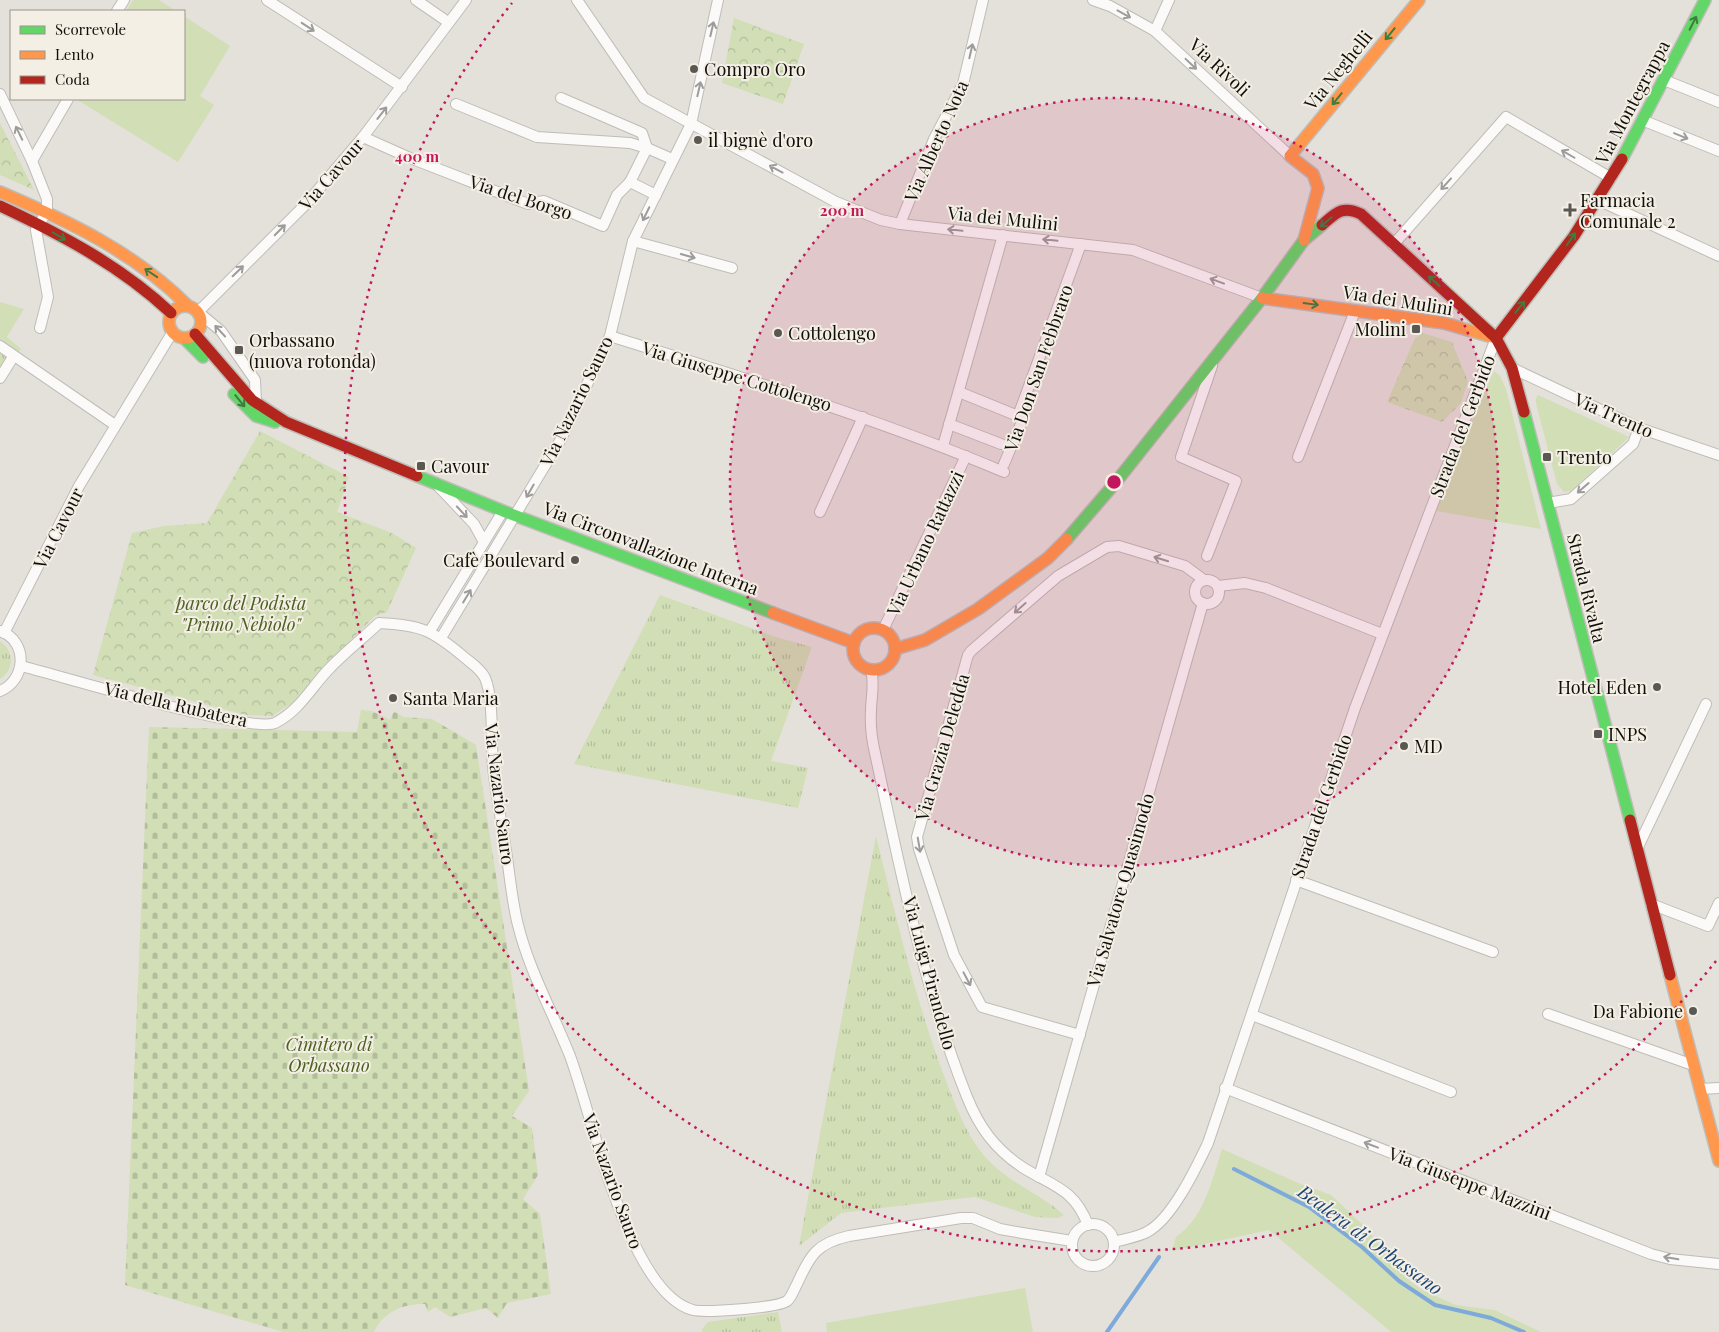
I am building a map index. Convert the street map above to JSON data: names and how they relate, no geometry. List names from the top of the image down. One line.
{"streets":{"street":["Via Rivoli","Via Neghelli","Via Montegrappa","Via Alberto Nota","Via Cavour","Via del Borgo","Via dei Mulini","Via Don San Febbraro","Via Giuseppe Cottolengo","Via Nazario Sauro","Via Trento","Strada del Gerbido","Via Urbano Rattazzi","Via Circonvallazione Interna","Strada Rivalta","Via della Rubatera","Via Grazia Deledda","Via Salvatore Quasimodo","Via Luigi Pirandello","Via Giuseppe Mazzini"]},"crossings":[["Via Rivoli","Via Neghelli"],["Via Montegrappa","Via dei Mulini"],["Via Montegrappa","Strada del Gerbido"],["Via Montegrappa","Strada Rivalta"],["Via Alberto Nota","Via dei Mulini"],["Via Cavour","Via del Borgo"],["Via Cavour","Via Circonvallazione Interna"],["Via Cavour","Via della Rubatera"],["Via dei Mulini","Via Don San Febbraro"],["Via dei Mulini","Via Nazario Sauro"],["Via dei Mulini","Strada del Gerbido"],["Via dei Mulini","Strada Rivalta"],["Via Don San Febbraro","Via Giuseppe Cottolengo"],["Via Giuseppe Cottolengo","Via Nazario Sauro"],["Via Giuseppe Cottolengo","Via Urbano Rattazzi"],["Via Nazario Sauro","Strada del Gerbido"],["Via Nazario Sauro","Via Circonvallazione Interna"],["Via Nazario Sauro","Via della Rubatera"],["Via Nazario Sauro","Via Luigi Pirandello"],["Via Trento","Strada Rivalta"],["Strada del Gerbido","Strada Rivalta"],["Strada del Gerbido","Via Luigi Pirandello"],["Strada del Gerbido","Via Giuseppe Mazzini"],["Via Urbano Rattazzi","Via Circonvallazione Interna"],["Via Urbano Rattazzi","Via Luigi Pirandello"],["Via Circonvallazione Interna","Via Luigi Pirandello"],["Via Grazia Deledda","Via Salvatore Quasimodo"],["Via Salvatore Quasimodo","Via Luigi Pirandello"]],"one_way":["Via Rivoli","Via Neghelli","Via Montegrappa","Via Alberto Nota","Via Cavour"],"water":["Bealera di Orbassano"],"parks":["parco del Podista \"Primo Nebiolo\"","Cimitero di Orbassano"],"places":{"other":["Compro Oro","il bignè d'oro","Cottolengo","Cafè Boulevard","Hotel Eden","Santa Maria","MD","Da Fabione"],"health":["Farmacia Comunale 2"],"transit":["Molini","Orbassano (nuova rotonda)","Trento","Cavour","INPS"]},"legend":["Scorrevole","Lento","Coda"],"rings":["400 m","200 m"]}
